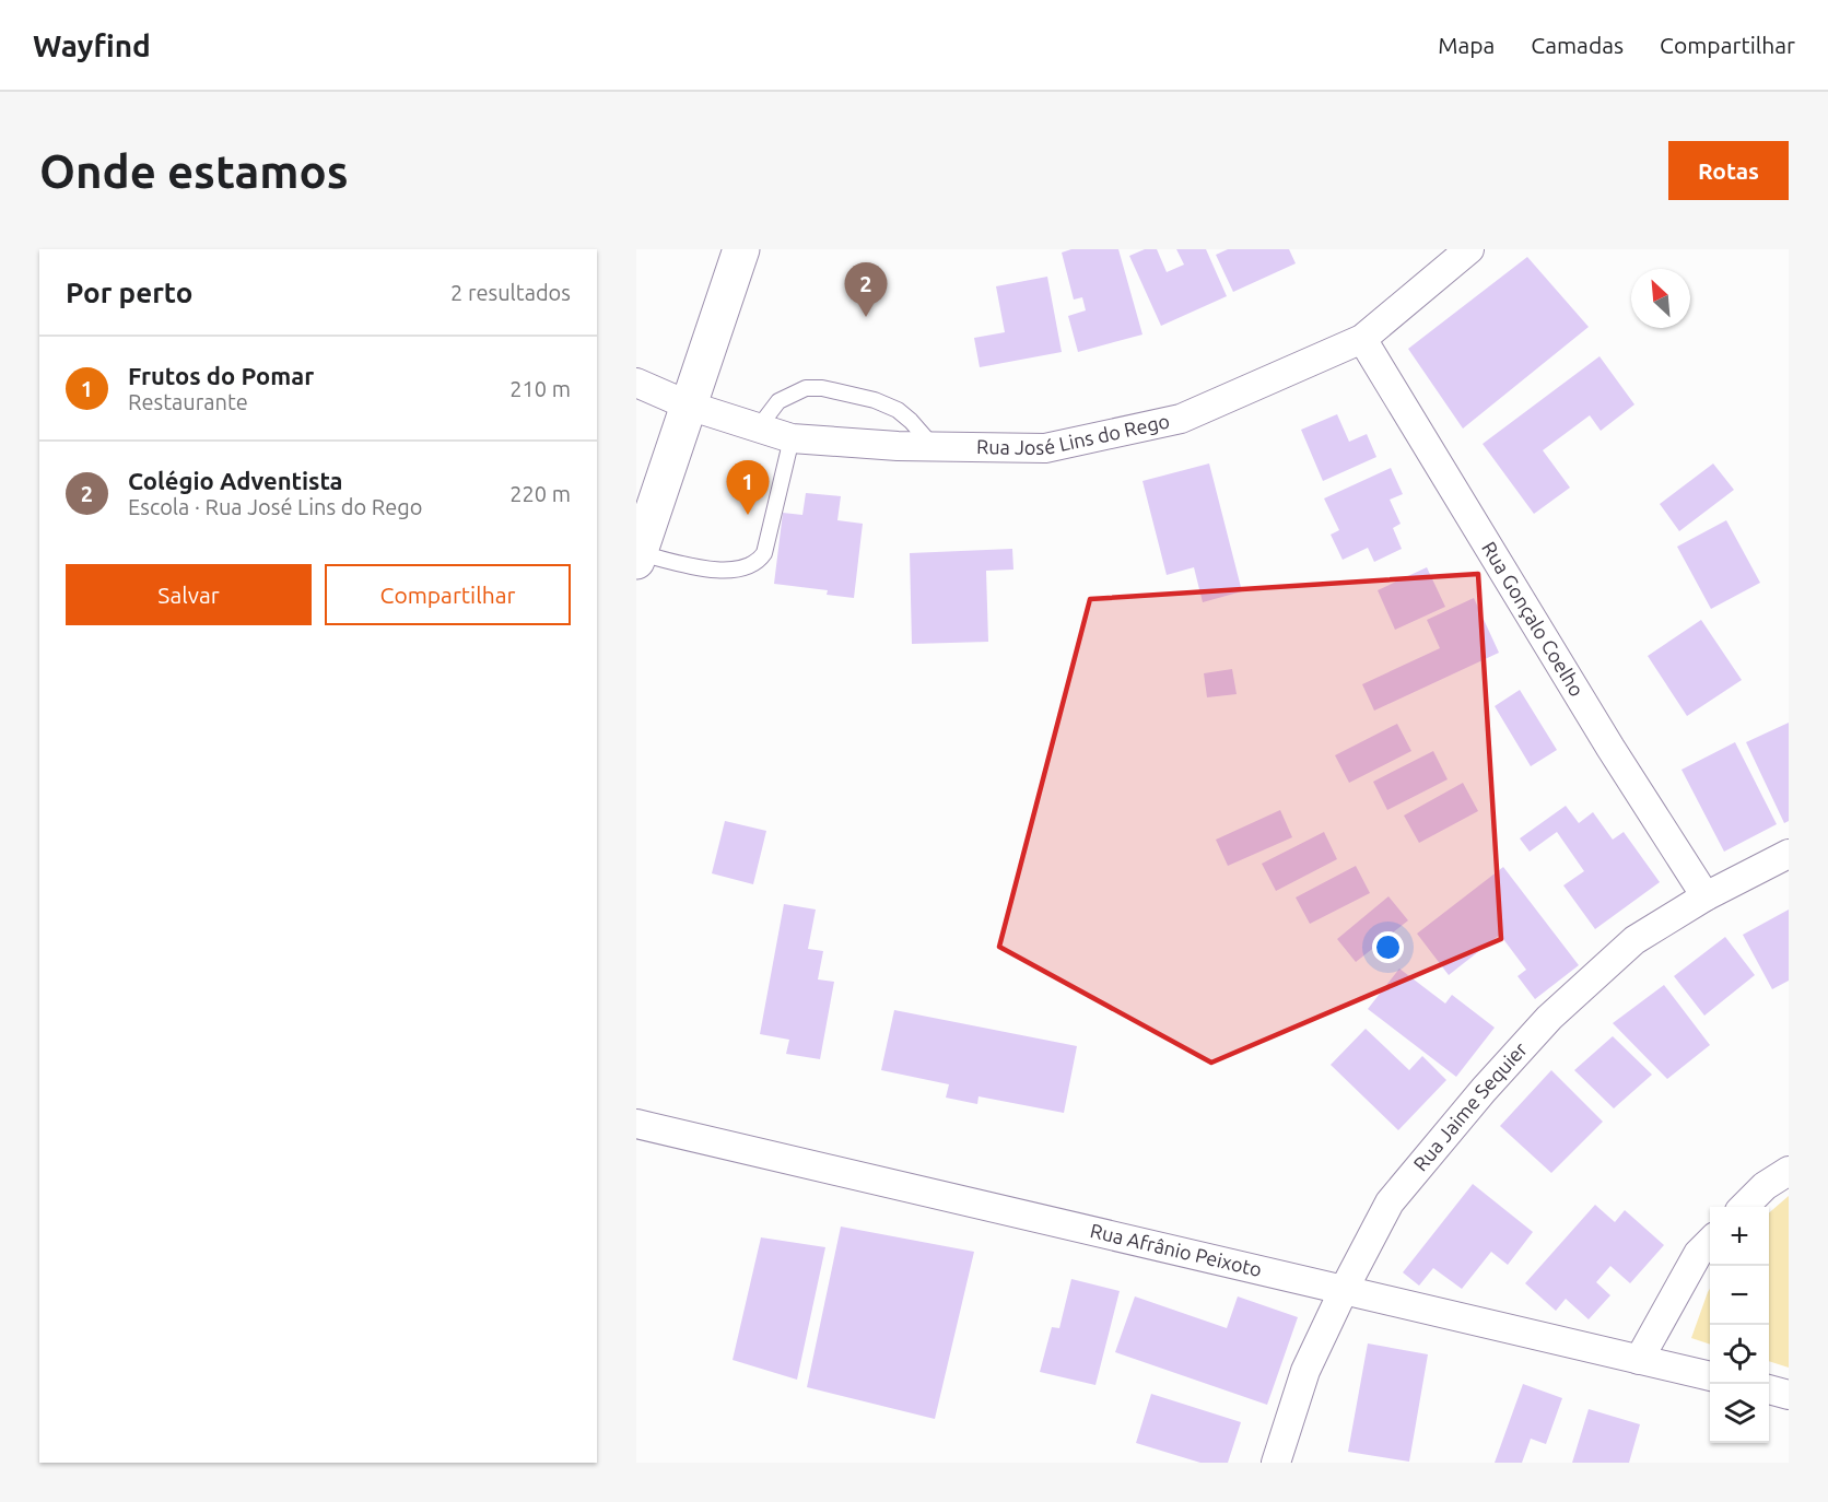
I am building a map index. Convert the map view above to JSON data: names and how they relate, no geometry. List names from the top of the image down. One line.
{"streets":{"street":["Rua José Lins do Rego","Rua Gonçalo Coelho","Rua Jaime Sequier","Rua Afrânio Peixoto"]},"crossings":[["Rua José Lins do Rego","Rua Gonçalo Coelho"],["Rua Gonçalo Coelho","Rua Jaime Sequier"],["Rua Jaime Sequier","Rua Afrânio Peixoto"]],"north":"top left","page":{"header":"Wayfind","nav":["Mapa","Camadas","Compartilhar"],"buttons":["Rotas",["Salvar","Compartilhar"]],"title":"Onde estamos","heading":["Por perto","2 resultados"],"pins":["2","1"],"list":[{"mark":"1","name":"Frutos do Pomar","note":"Restaurante","value":"210 m"},{"mark":"2","name":"Colégio Adventista","note":"Escola · Rua José Lins do Rego","value":"220 m"}],"map_buttons":["+","−"]}}
